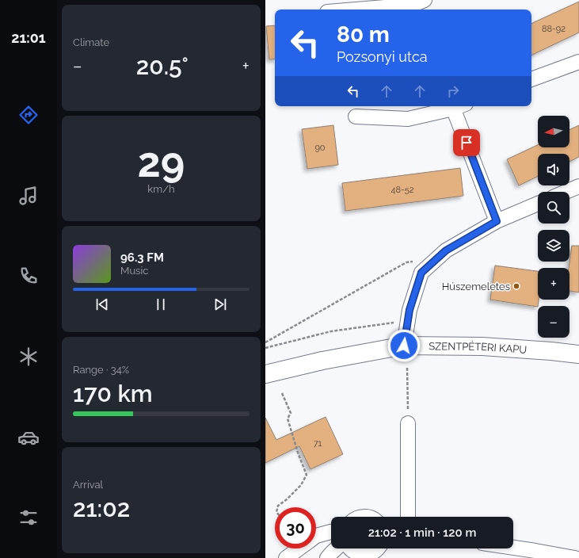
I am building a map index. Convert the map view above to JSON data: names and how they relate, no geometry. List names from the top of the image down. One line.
{"streets":{"main road":["SZENTPÉTERI KAPU"]},"places":["Húszemeletes"],"house_numbers":["88-92","90","48-52","71"],"north":"left","page":{"tabs":"21:01","tile":["Climate",["29","km/h"],["Range · 34%","170 km"],["Arrival","21:02"]],"turn":["80 m","Pozsonyi utca"],"heat":["−","20.5°","+"],"map_buttons":["+","−"],"song":["96.3 FM","Music"],"limit":"30","trip":"21:02 · 1 min · 120 m"}}
